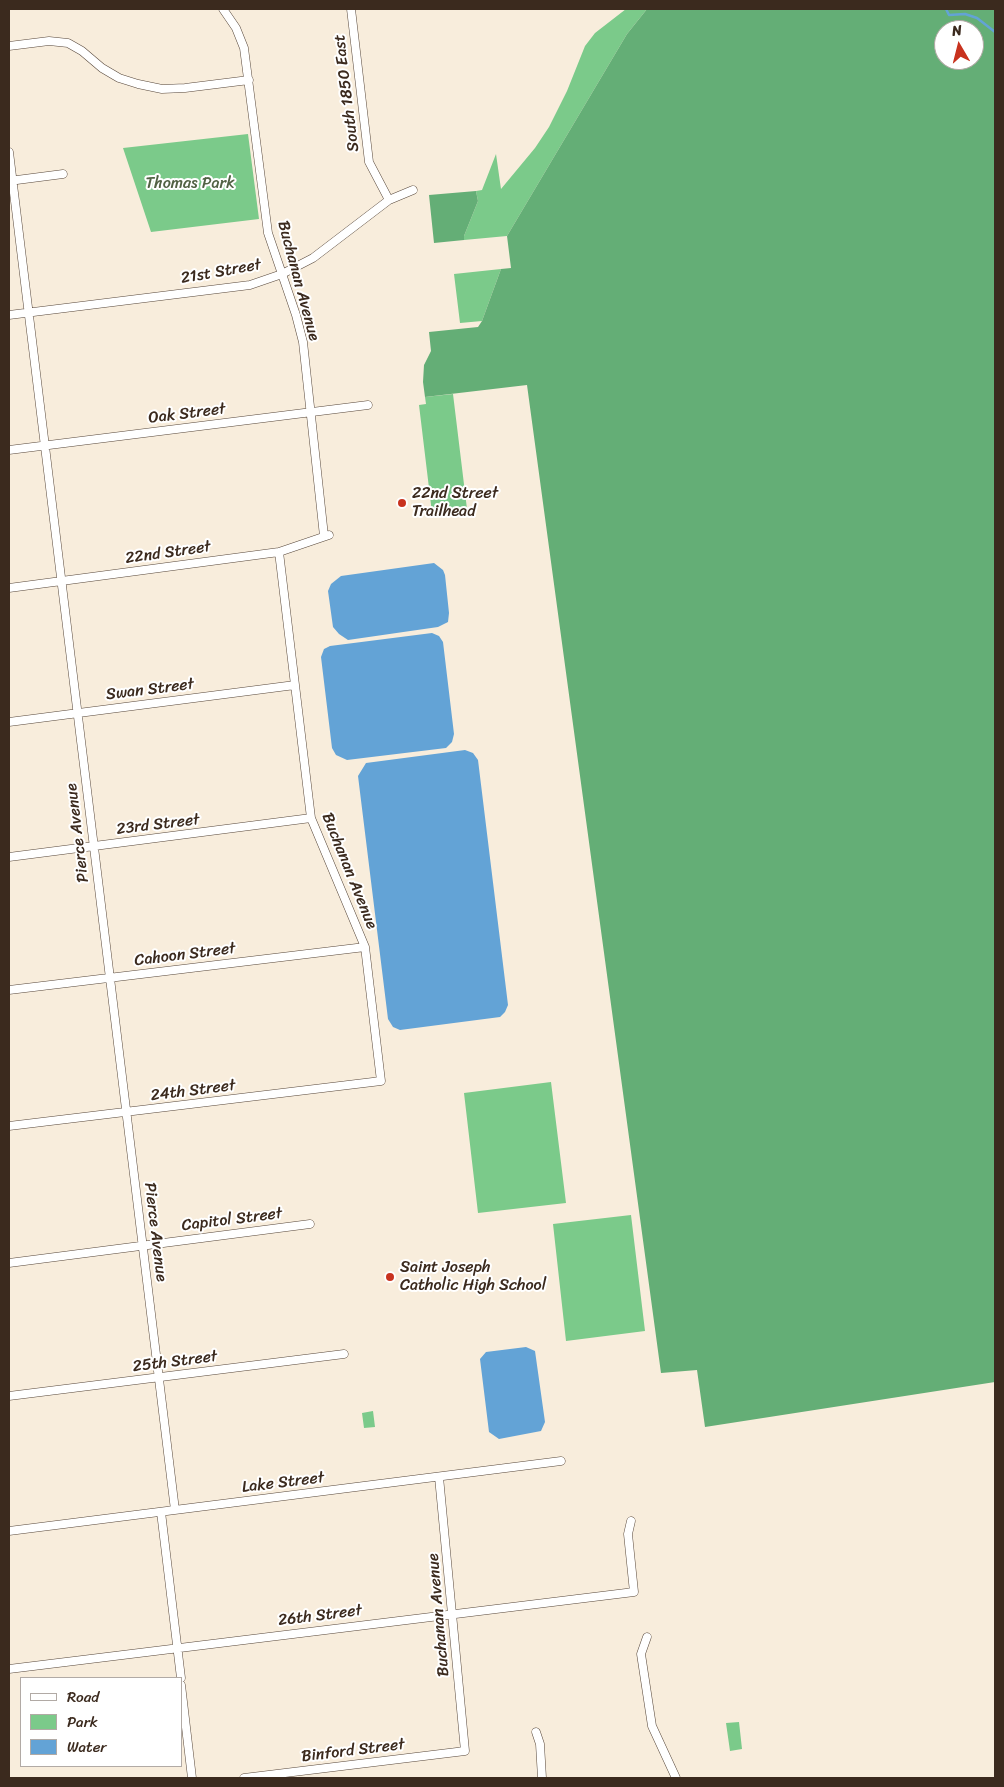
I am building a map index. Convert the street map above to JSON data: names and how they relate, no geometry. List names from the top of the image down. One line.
{"streets":{"street":["South 1850 East","21st Street","Buchanan Avenue","Oak Street","22nd Street","Swan Street","23rd Street","Pierce Avenue","Cahoon Street","24th Street","Capitol Street","25th Street","Lake Street","26th Street","Binford Street"]},"crossings":[["South 1850 East","21st Street"],["21st Street","Buchanan Avenue"],["21st Street","Pierce Avenue"],["Buchanan Avenue","Oak Street"],["Buchanan Avenue","22nd Street"],["Buchanan Avenue","Swan Street"],["Buchanan Avenue","23rd Street"],["Buchanan Avenue","Cahoon Street"],["Buchanan Avenue","24th Street"],["Buchanan Avenue","Lake Street"],["Buchanan Avenue","26th Street"],["Buchanan Avenue","Binford Street"],["Oak Street","Pierce Avenue"],["22nd Street","Pierce Avenue"],["Swan Street","Pierce Avenue"],["23rd Street","Pierce Avenue"],["Pierce Avenue","Cahoon Street"],["Pierce Avenue","24th Street"],["Pierce Avenue","Capitol Street"],["Pierce Avenue","25th Street"],["Pierce Avenue","Lake Street"]],"parks":["Thomas Park"],"places":["22nd Street Trailhead","Saint Joseph Catholic High School"],"legend":["Road","Park","Water"],"north":"top"}
